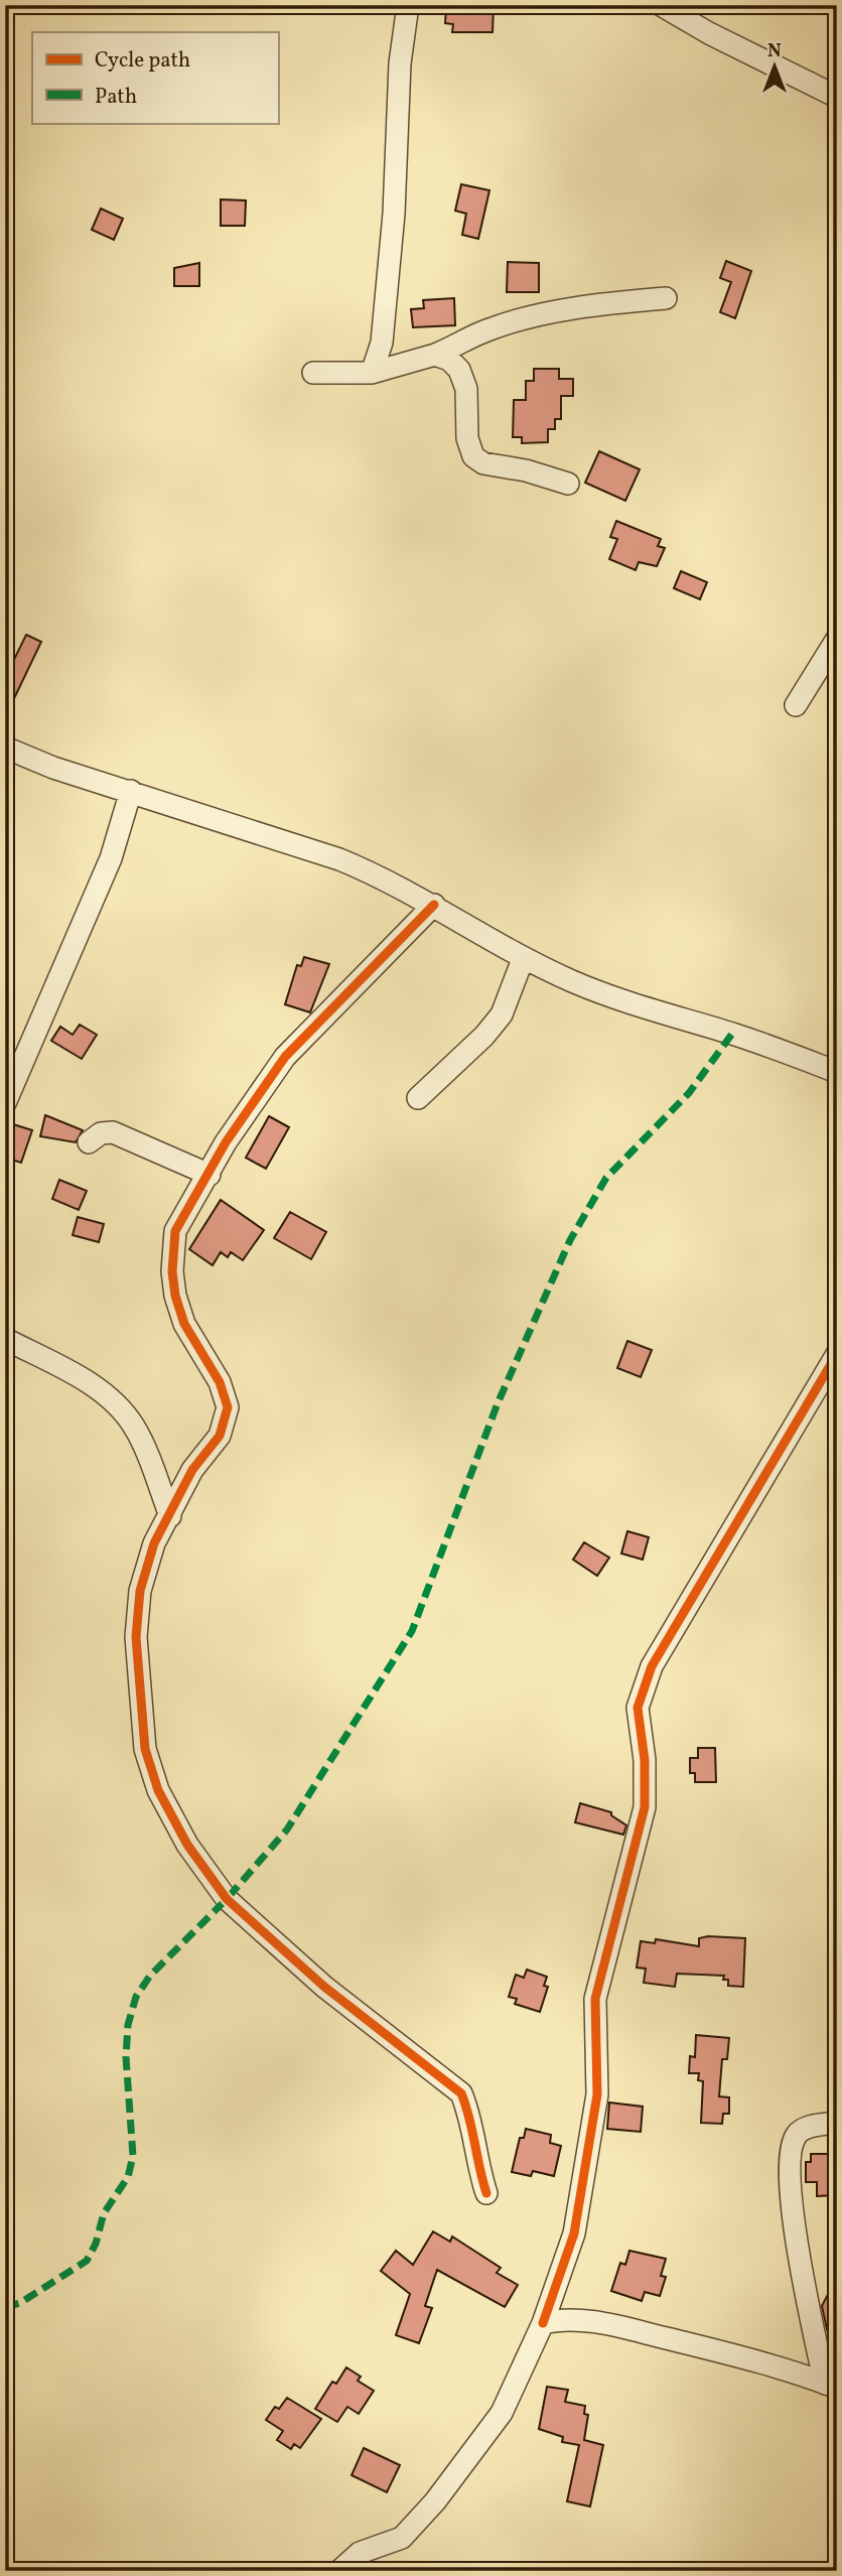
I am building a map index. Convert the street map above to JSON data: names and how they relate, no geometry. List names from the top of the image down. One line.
{"legend":["Cycle path","Path"],"north":"top"}
